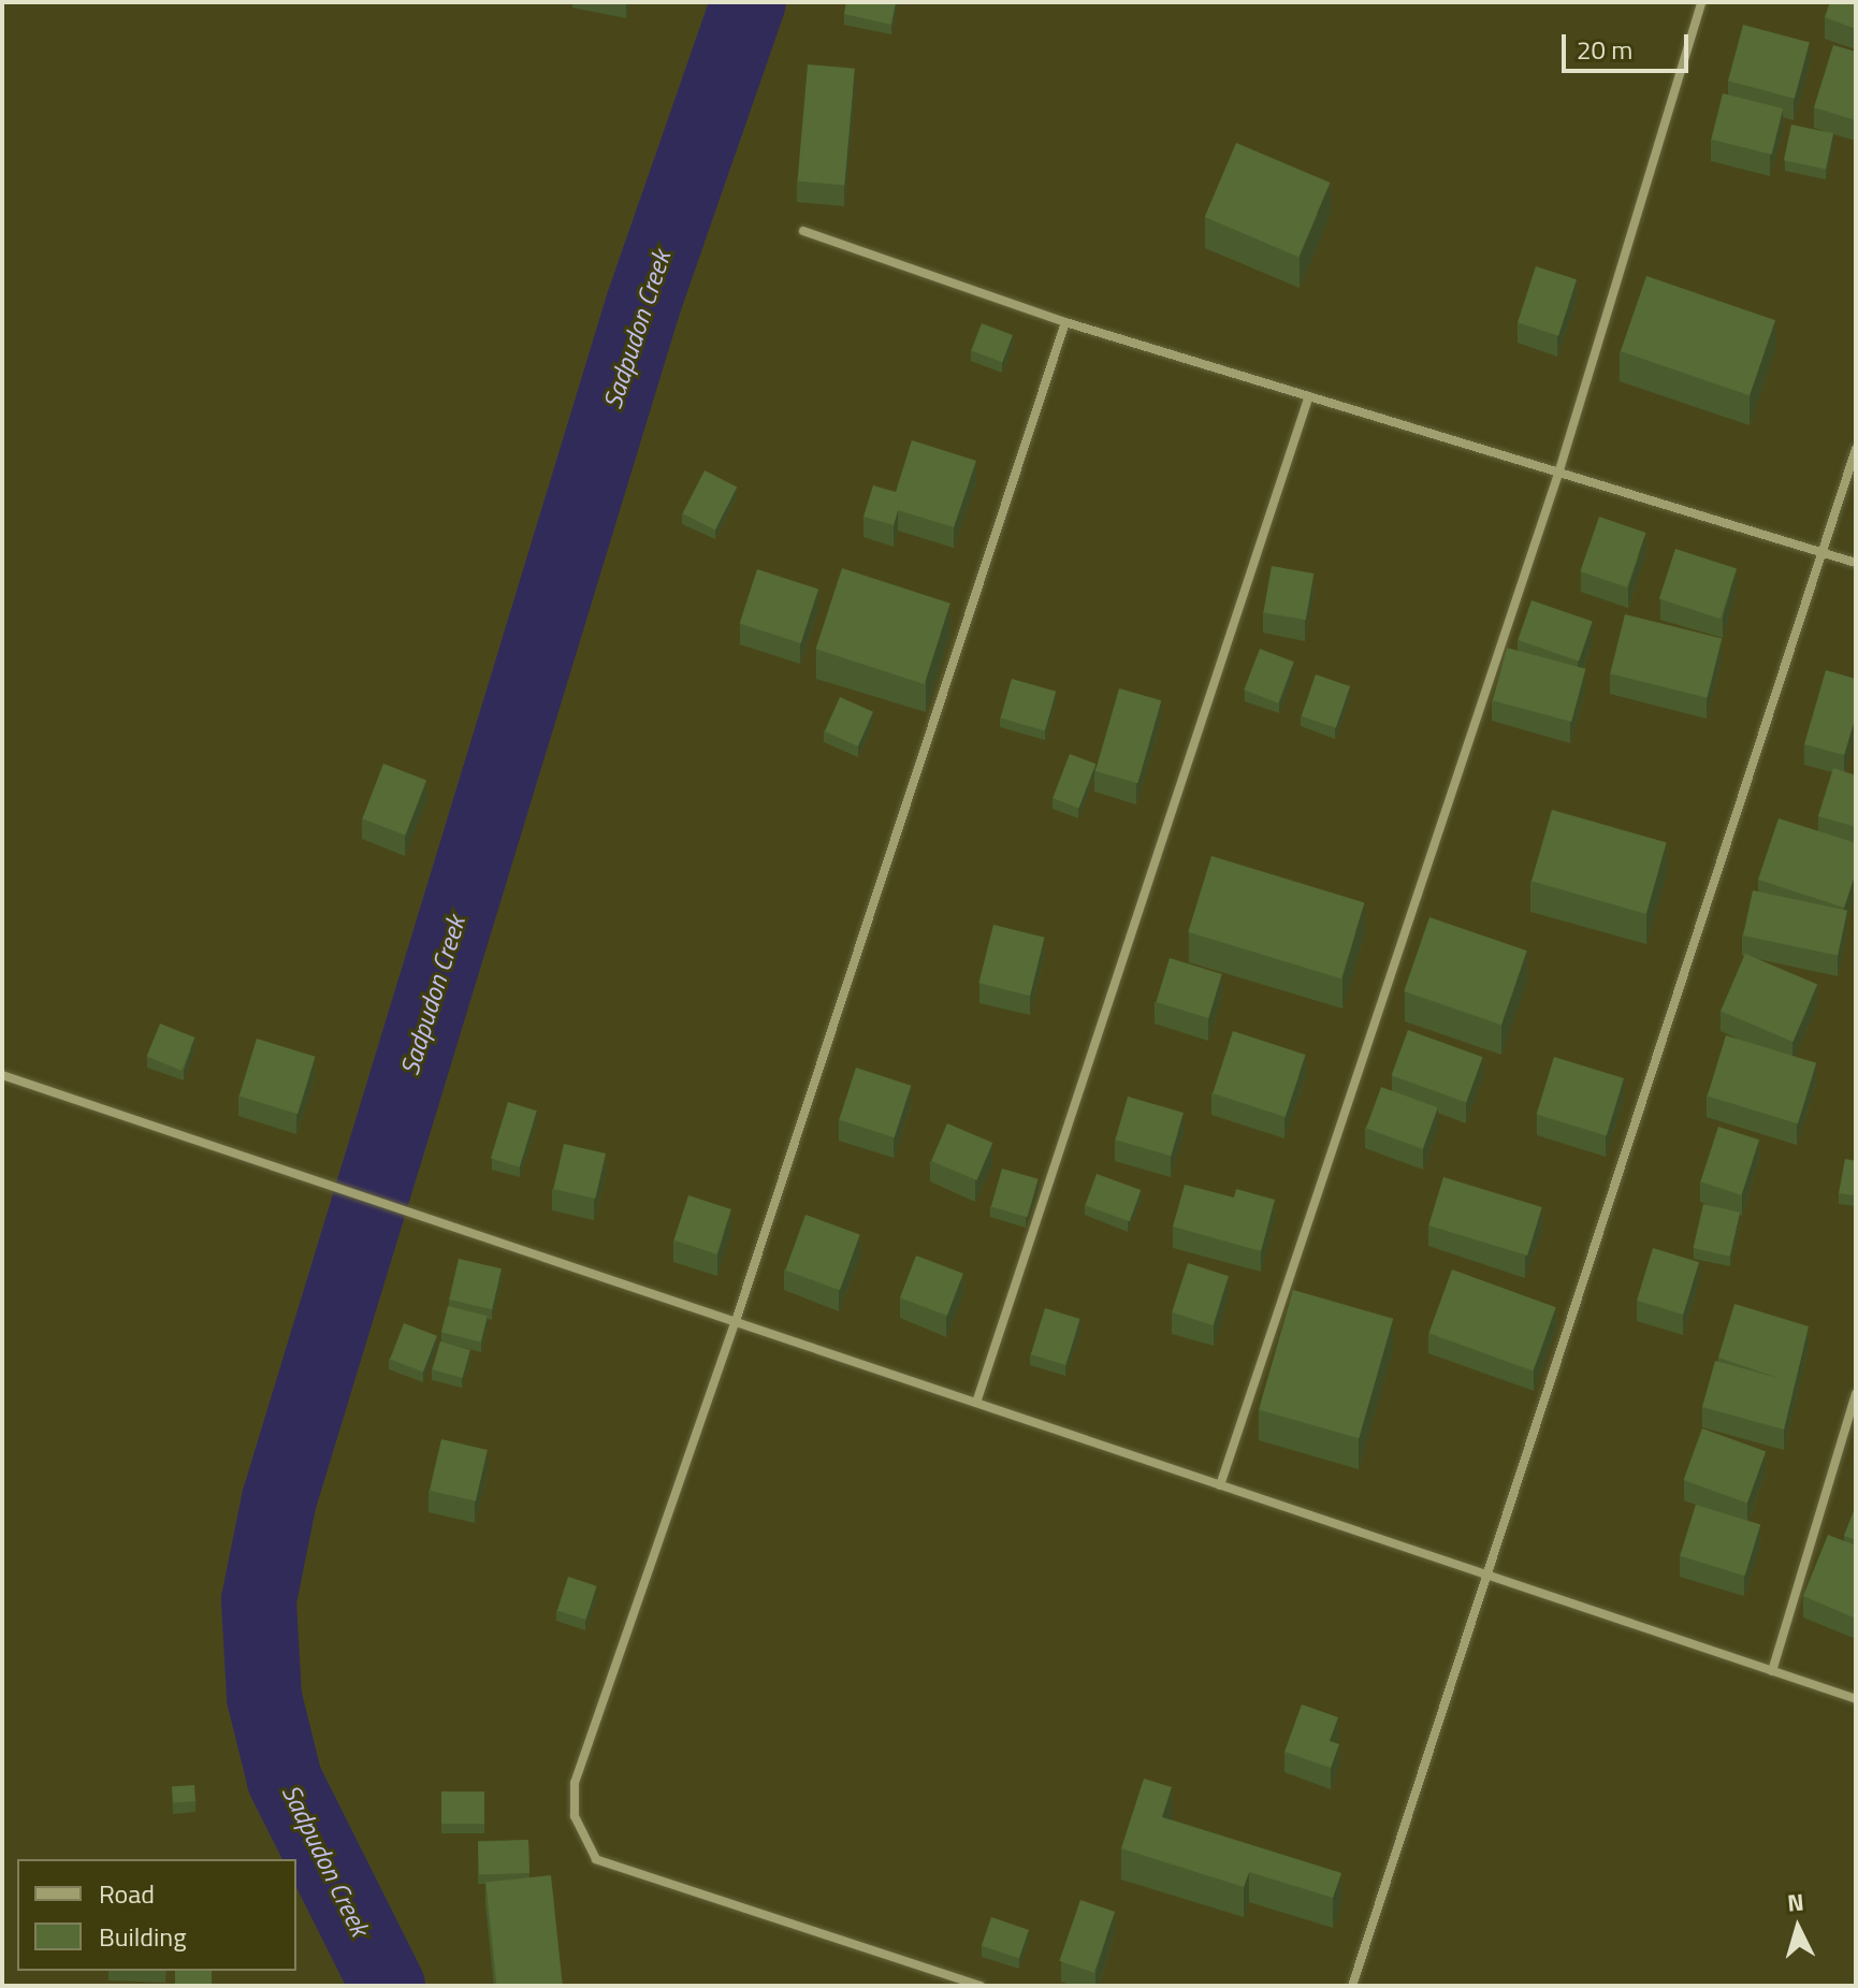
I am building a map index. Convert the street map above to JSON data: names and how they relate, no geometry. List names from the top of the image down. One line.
{"water":["Sadpudon Creek"],"legend":["Road","Building"],"scale_bar":"20 m","north":"top"}
